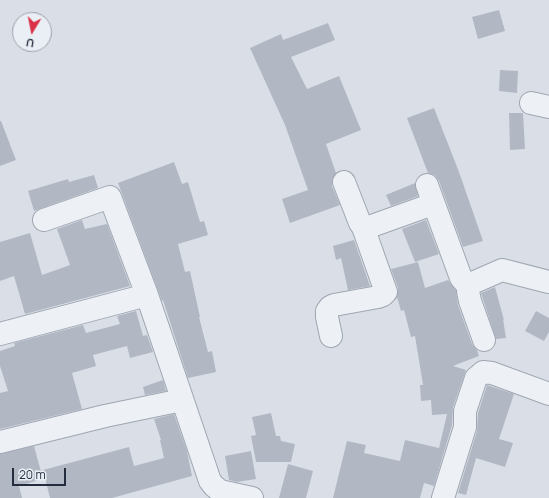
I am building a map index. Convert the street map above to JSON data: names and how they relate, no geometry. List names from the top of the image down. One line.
{"scale_bar":"20 m","north":"bottom"}
